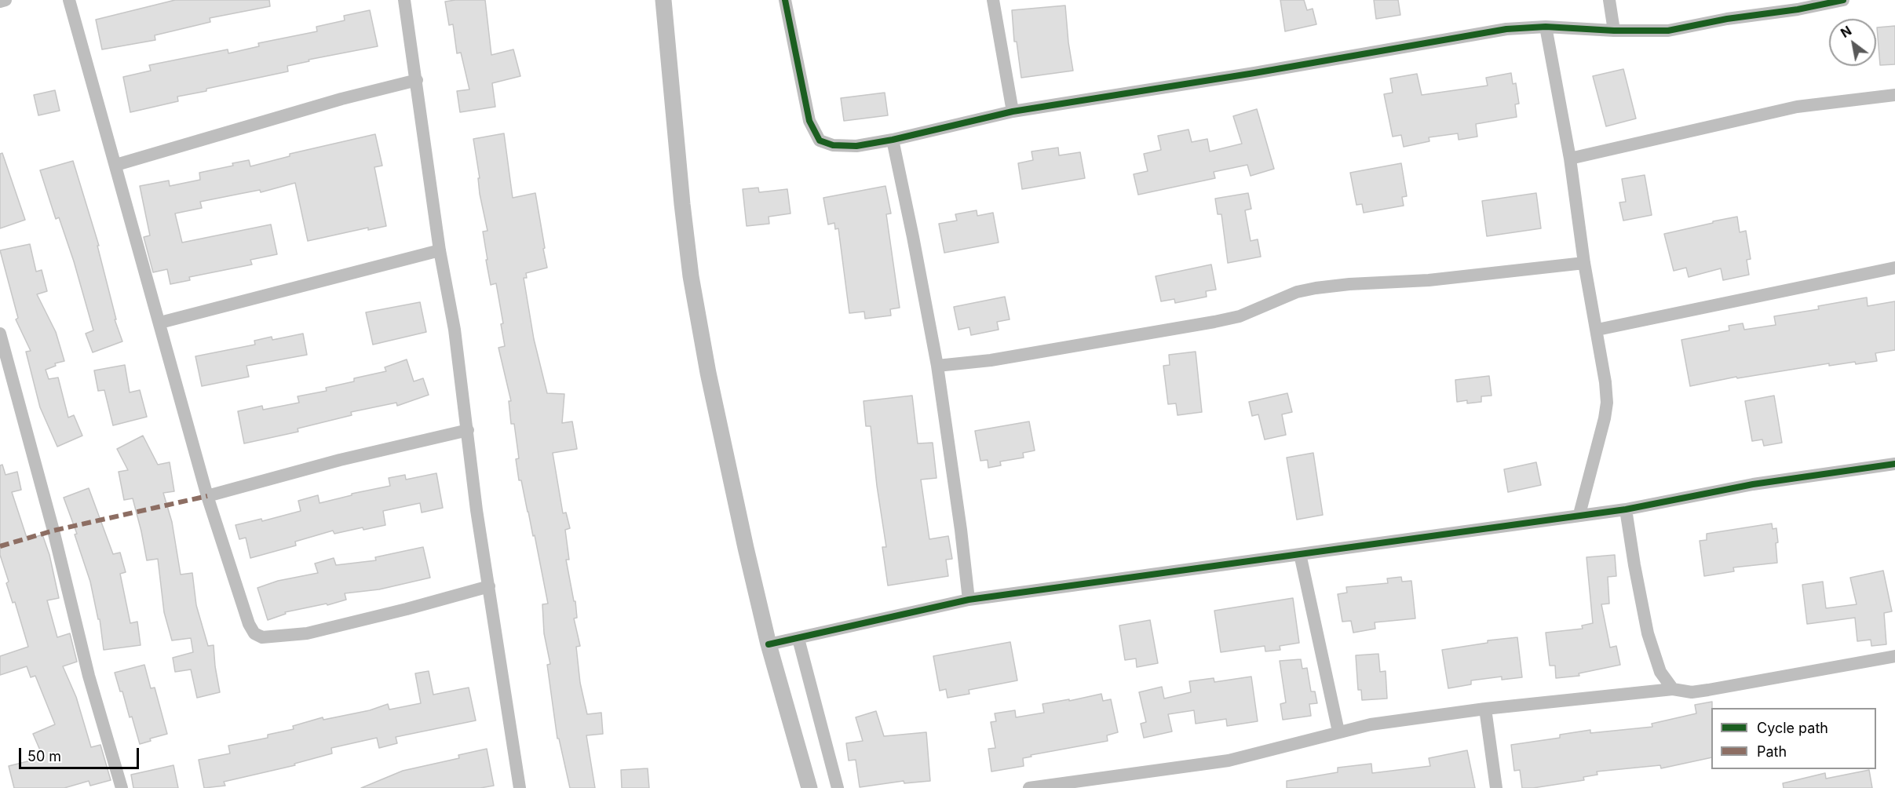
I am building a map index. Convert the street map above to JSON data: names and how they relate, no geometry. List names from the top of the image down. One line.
{"legend":["Cycle path","Path"],"scale_bar":"50 m","north":"top left"}
